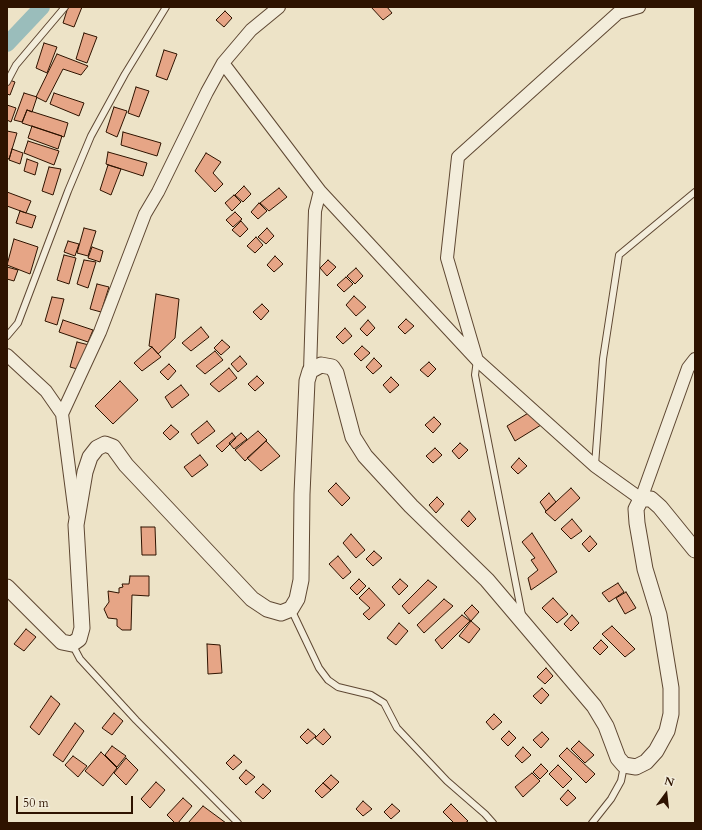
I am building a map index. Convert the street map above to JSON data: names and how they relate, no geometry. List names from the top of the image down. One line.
{"scale_bar":"50 m","north":"top"}
